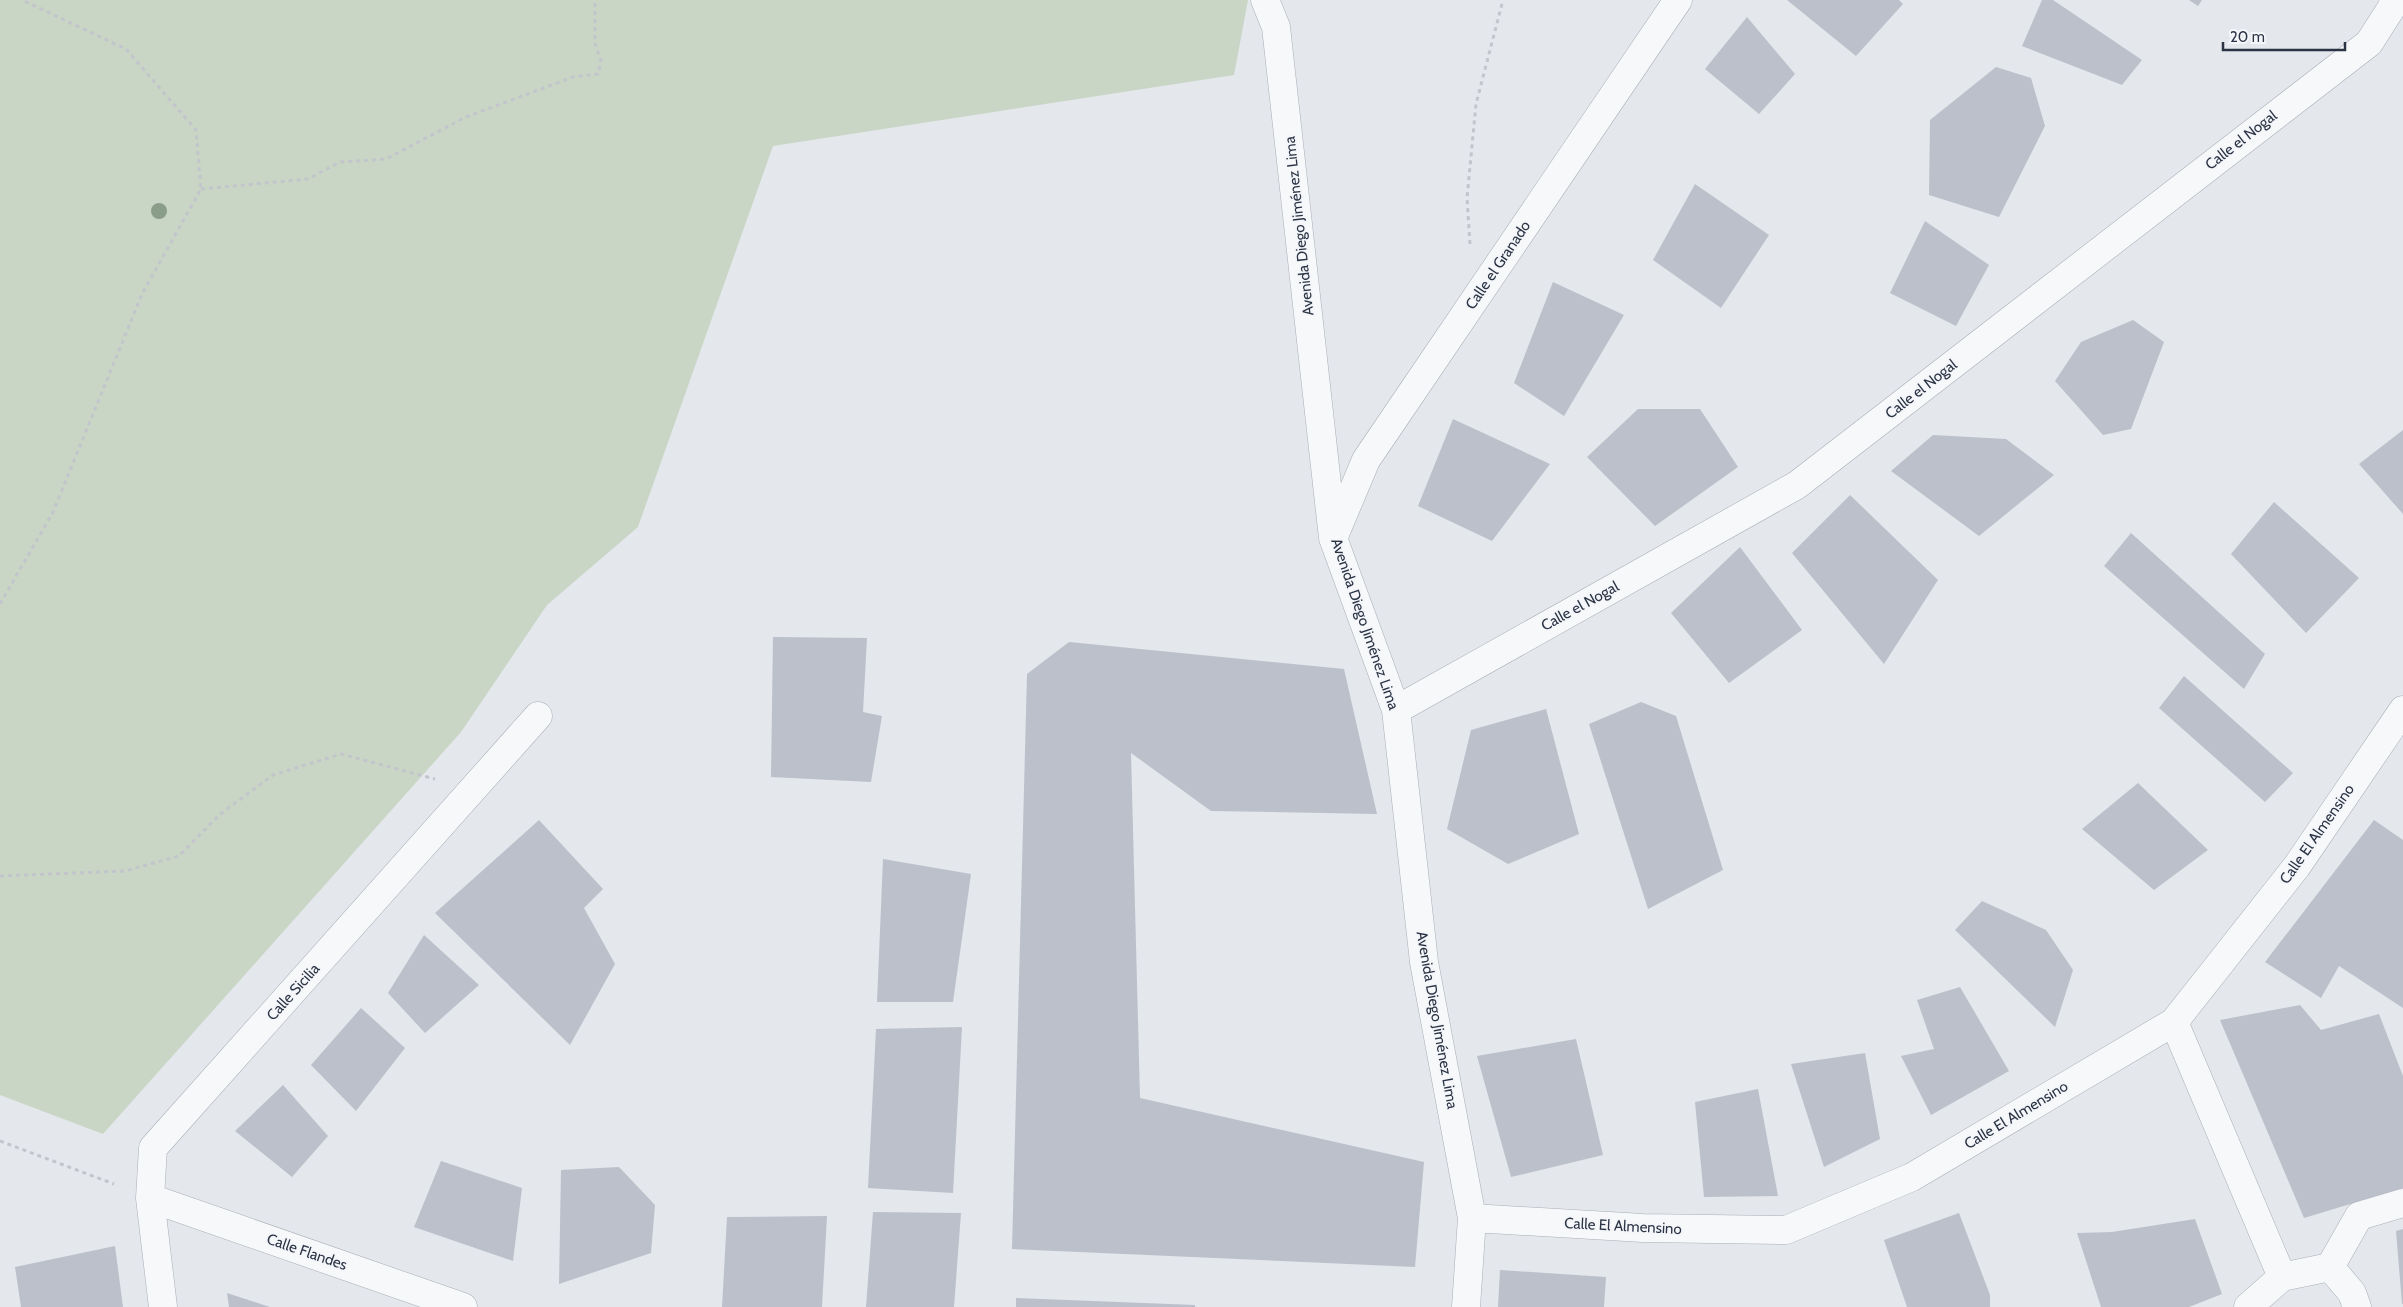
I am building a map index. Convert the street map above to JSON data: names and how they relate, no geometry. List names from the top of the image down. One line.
{"streets":{"street":["Calle el Nogal","Avenida Diego Jiménez Lima","Calle el Granado","Calle El Almensino","Calle Sicilia","Calle Flandes"]},"crossings":[["Calle el Nogal","Avenida Diego Jiménez Lima"],["Avenida Diego Jiménez Lima","Calle el Granado"],["Avenida Diego Jiménez Lima","Calle El Almensino"],["Calle Sicilia","Calle Flandes"]],"scale_bar":"20 m"}
